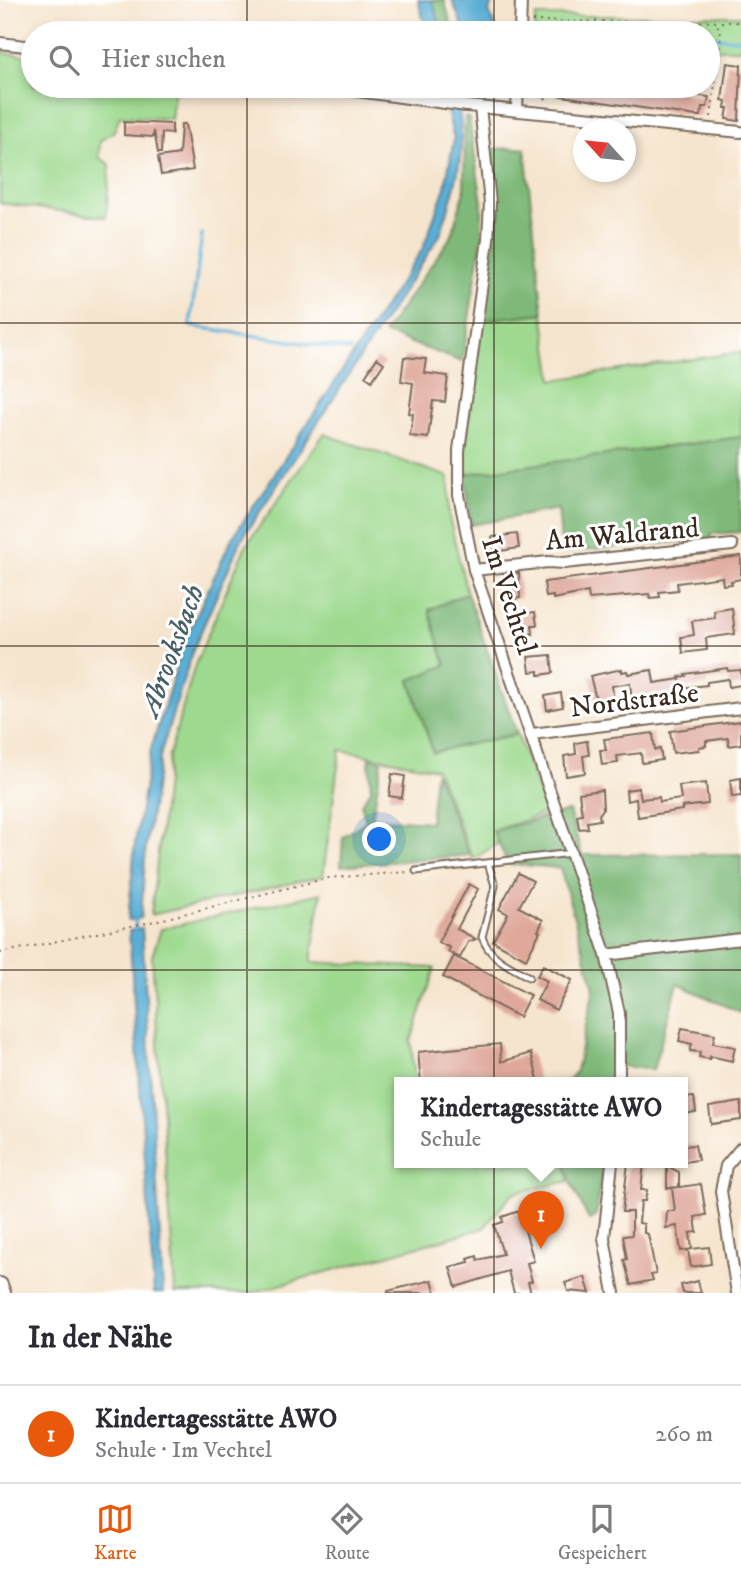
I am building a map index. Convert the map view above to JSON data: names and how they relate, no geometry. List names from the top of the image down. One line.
{"streets":{"street":["Am Waldrand","Im Vechtel","Nordstraße"]},"crossings":[["Am Waldrand","Im Vechtel"],["Im Vechtel","Nordstraße"]],"water":["Abrooksbach"],"north":"top left","page":{"search":"Hier suchen","popup":["Kindertagesstätte AWO","Schule"],"pins":"1","heading":"In der Nähe","list":[{"mark":"1","name":"Kindertagesstätte AWO","note":"Schule · Im Vechtel","value":"260 m"}],"nav":["Karte","Route","Gespeichert"]}}
